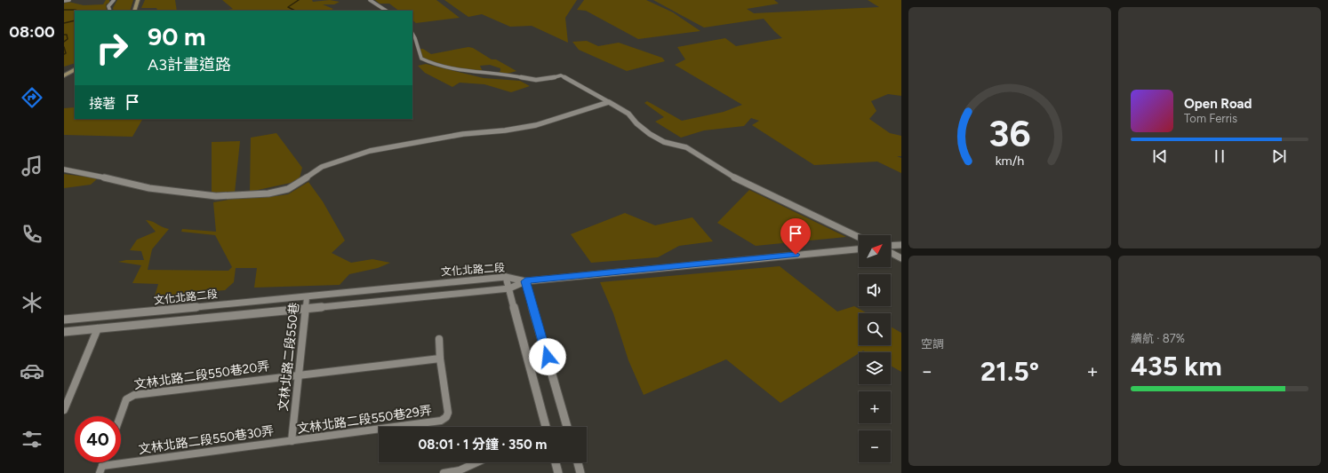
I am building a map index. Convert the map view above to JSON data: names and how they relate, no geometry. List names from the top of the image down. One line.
{"streets":{"street":["文化北路二段","文林北路二段550巷","文林北路二段550巷20弄","文林北路二段550巷29弄","文林北路二段550巷30弄"]},"crossings":[["文化北路二段","文林北路二段550巷"],["文林北路二段550巷","文林北路二段550巷20弄"],["文林北路二段550巷","文林北路二段550巷29弄"],["文林北路二段550巷","文林北路二段550巷30弄"],["文林北路二段550巷20弄","文林北路二段550巷29弄"],["文林北路二段550巷29弄","文林北路二段550巷30弄"]],"north":"top right","page":{"tabs":"08:00","turn":["90 m","A3計畫道路"],"then":"接著","song":["Open Road","Tom Ferris"],"map_buttons":["+","−"],"tile":["空調",["續航 · 87%","435 km"]],"heat":["−","21.5°","+"],"limit":"40","trip":"08:01 · 1 分鐘 · 350 m","gauge":["36","km/h"]}}
